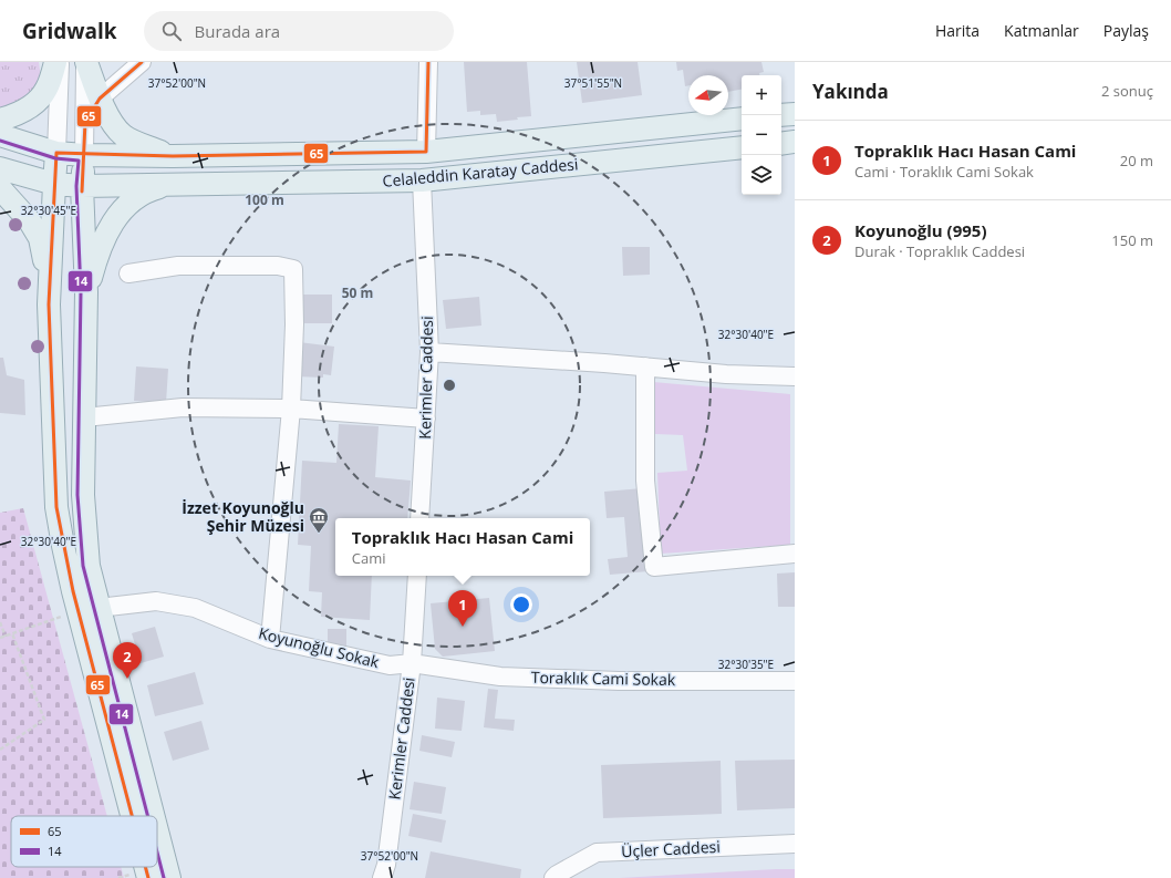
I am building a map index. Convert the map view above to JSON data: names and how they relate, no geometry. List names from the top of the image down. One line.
{"streets":{"main road":["Celaleddin Karatay Caddesi"],"street":["Kerimler Caddesi","Koyunoğlu Sokak","Toraklık Cami Sokak","Üçler Caddesi"]},"crossings":[["Celaleddin Karatay Caddesi","Kerimler Caddesi"],["Kerimler Caddesi","Koyunoğlu Sokak"],["Kerimler Caddesi","Toraklık Cami Sokak"],["Koyunoğlu Sokak","Toraklık Cami Sokak"]],"places":{"museum":["İzzet Koyunoğlu Şehir Müzesi"]},"lines":["transit line 65","transit line 14"],"legend":["65","14"],"north":"left","page":{"header":"Gridwalk","search":"Burada ara","nav":["Harita","Katmanlar","Paylaş"],"heading":["Yakında","2 sonuç"],"map_buttons":["+","−"],"list":[{"mark":"1","name":"Topraklık Hacı Hasan Cami","note":"Cami · Toraklık Cami Sokak","value":"20 m"},{"mark":"2","name":"Koyunoğlu (995)","note":"Durak · Topraklık Caddesi","value":"150 m"}],"popup":["Topraklık Hacı Hasan Cami","Cami"],"pins":["1","2"]},"coordinates":["37°52'00\"N","37°51'55\"N","32°30'45\"E","32°30'40\"E","32°30'35\"E"],"rings":["100 m","50 m"]}
